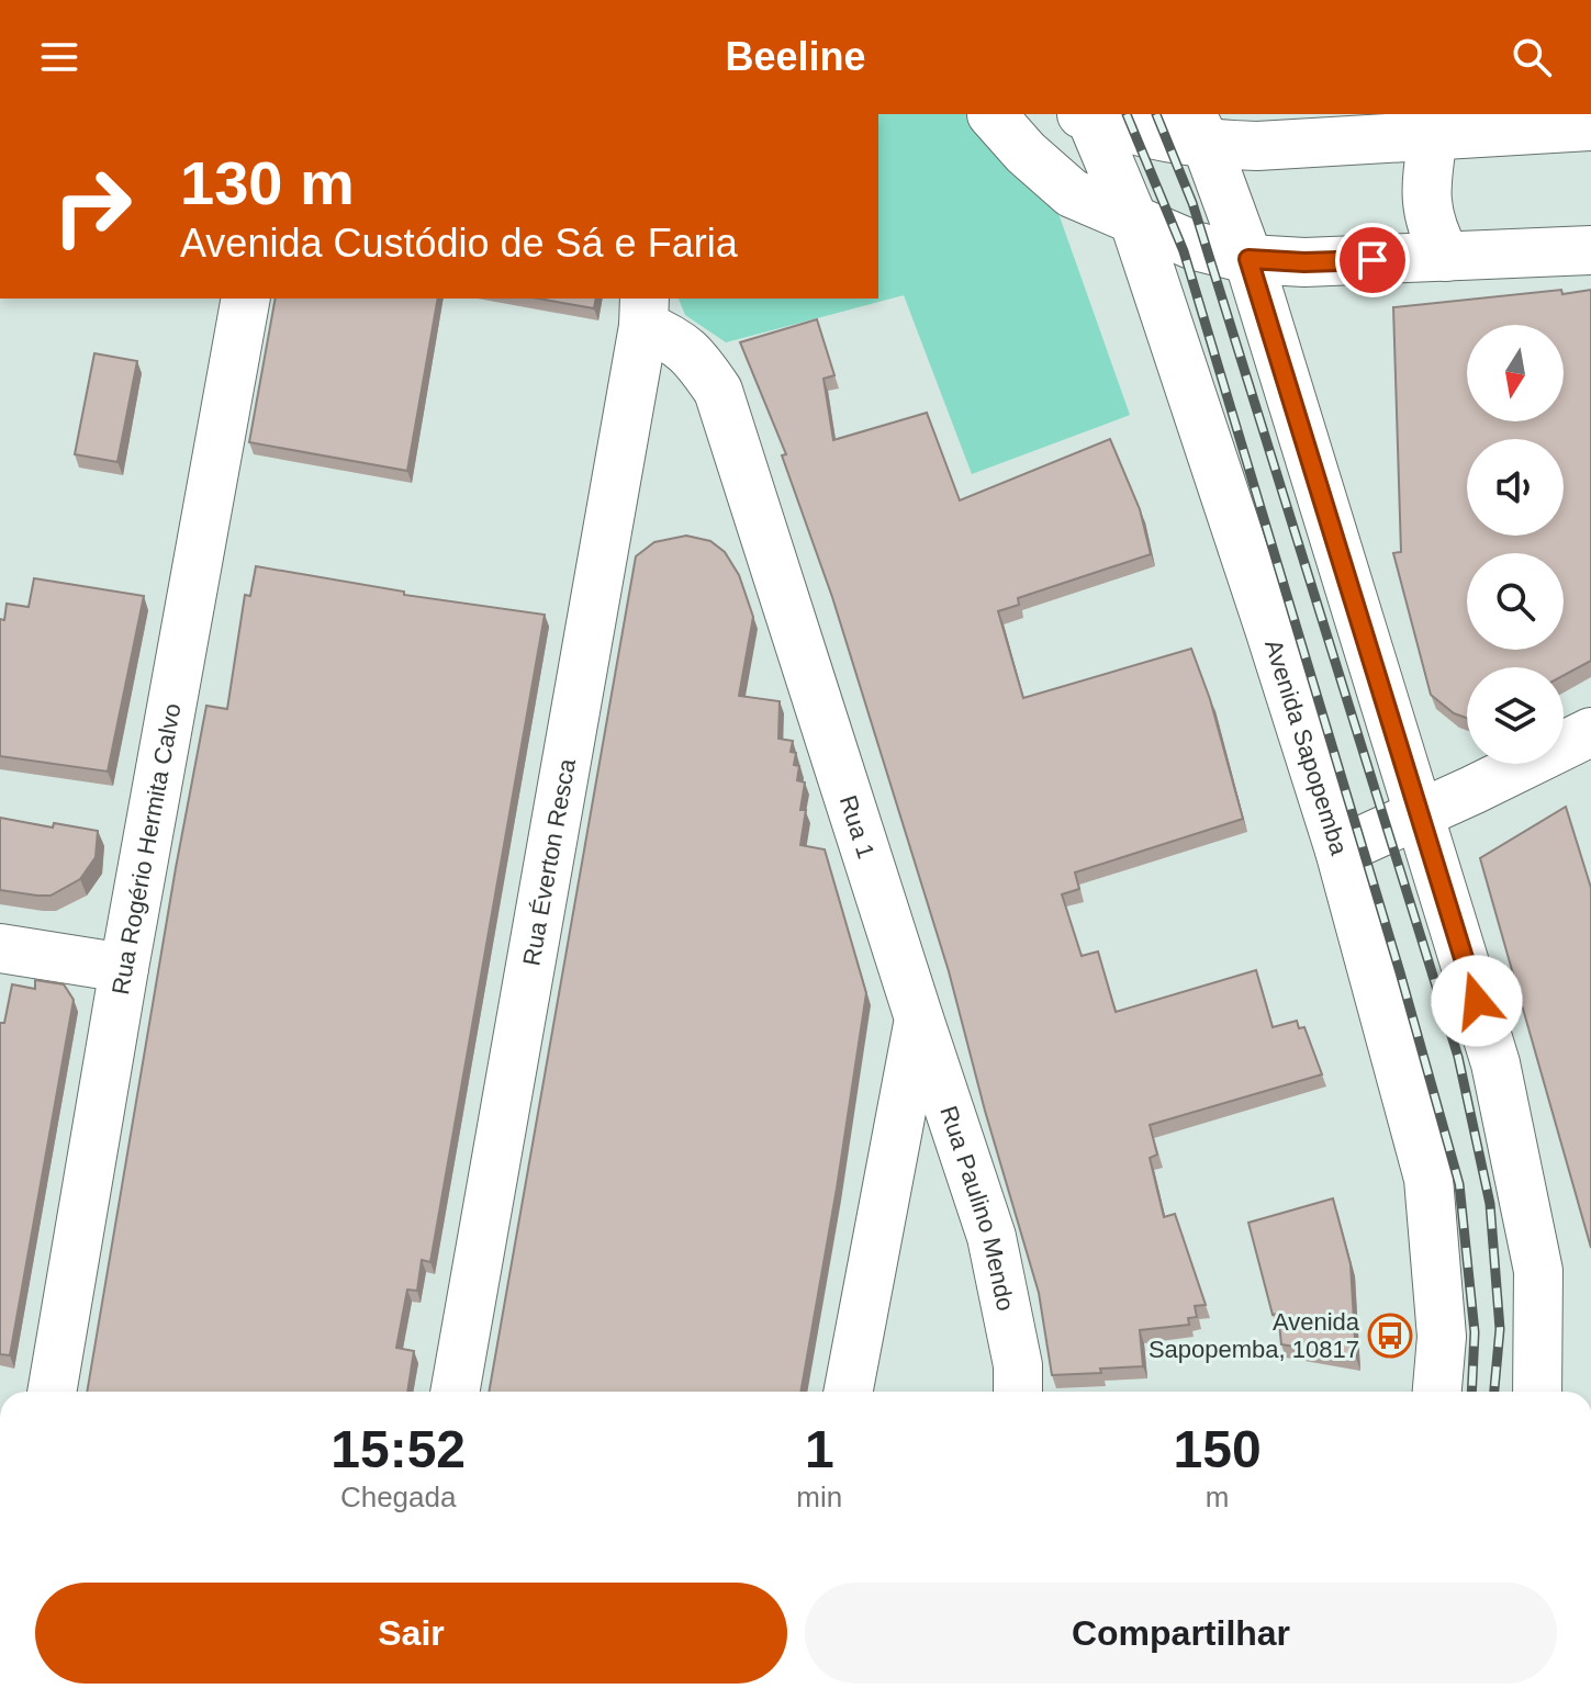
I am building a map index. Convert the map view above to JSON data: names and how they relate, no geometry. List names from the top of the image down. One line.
{"streets":{"street":["Avenida Sapopemba","Rua 1","Rua Rogério Hermita Calvo","Rua Éverton Resca","Rua Paulino Mendo"]},"crossings":[["Rua 1","Rua Éverton Resca"],["Rua 1","Rua Paulino Mendo"]],"places":{"bus stop":["Avenida Sapopemba, 10817"]},"north":"bottom","page":{"header":"Beeline","turn":["130 m","Avenida Custódio de Sá e Faria"],"eta":["15:52","Chegada","1","min","150","m"],"buttons":["Sair","Compartilhar"]}}
